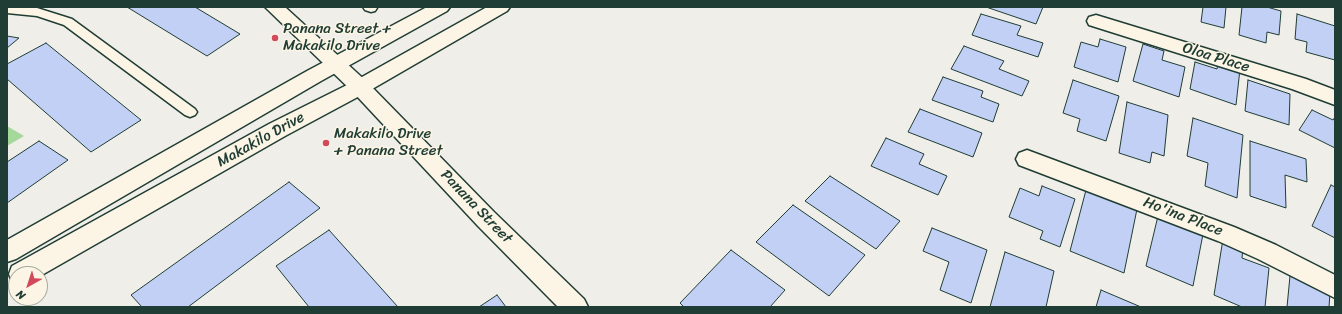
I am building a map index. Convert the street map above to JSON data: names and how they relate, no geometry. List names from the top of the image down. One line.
{"streets":{"street":["Oloa Place","Makakilo Drive","Panana Street","Ho'ina Place"]},"crossings":[["Makakilo Drive","Panana Street"]],"places":["Panana Street + Makakilo Drive","Makakilo Drive + Panana Street"],"north":"bottom left"}
